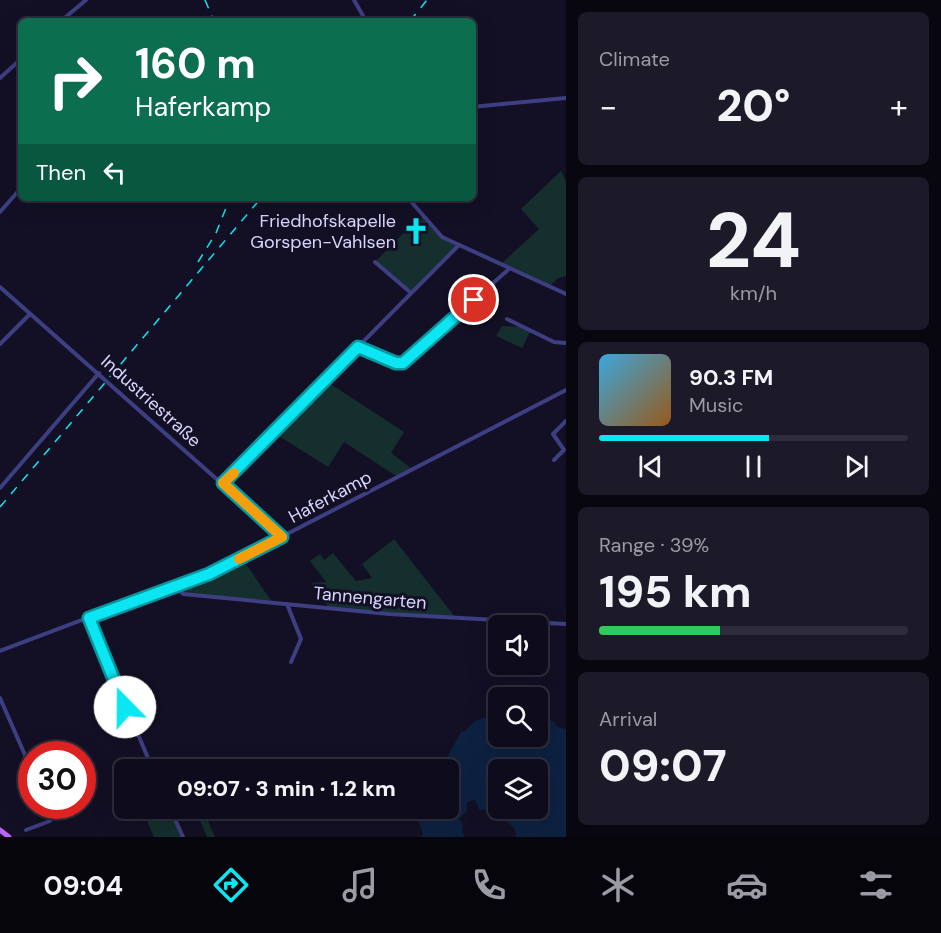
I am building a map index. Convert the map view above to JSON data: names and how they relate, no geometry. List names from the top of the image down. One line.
{"streets":{"street":["Industriestraße","Haferkamp","Tannengarten"]},"crossings":[["Industriestraße","Haferkamp"],["Haferkamp","Tannengarten"]],"places":{"church":["Friedhofskapelle Gorspen-Vahlsen"]},"page":{"tile":["Climate",["24","km/h"],["Range · 39%","195 km"],["Arrival","09:07"]],"turn":["160 m","Haferkamp"],"heat":["−","20°","+"],"then":"Then","song":["90.3 FM","Music"],"limit":"30","trip":"09:07 · 3 min · 1.2 km","tabs":"09:04"}}
